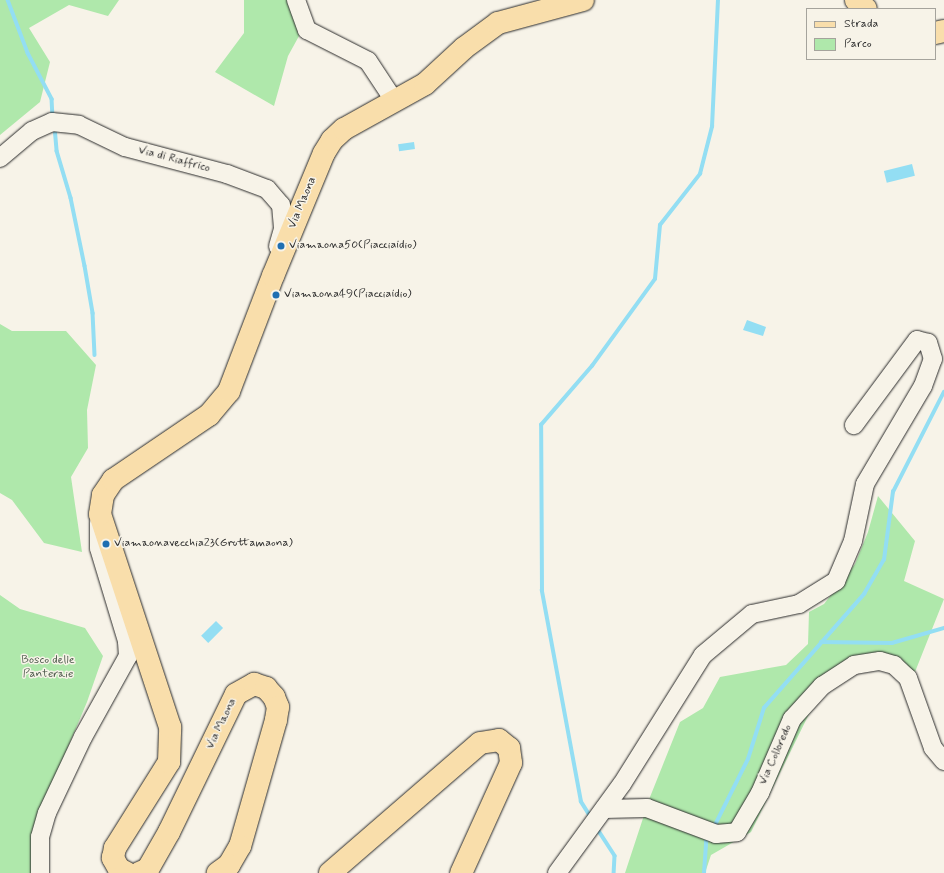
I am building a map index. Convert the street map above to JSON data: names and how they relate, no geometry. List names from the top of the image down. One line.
{"streets":{"main road":["Via Maona"],"street":["Via di Riaffrico","Via Colloredo"]},"crossings":[["Via di Riaffrico","Via Maona"]],"parks":["Bosco delle Panteraie"],"places":["Viamaona50(Piacciaidio)","Viamaona49(Piacciaidio)","Viamaonavecchia23(Grottamaona)"],"legend":["Strada","Parco"]}
